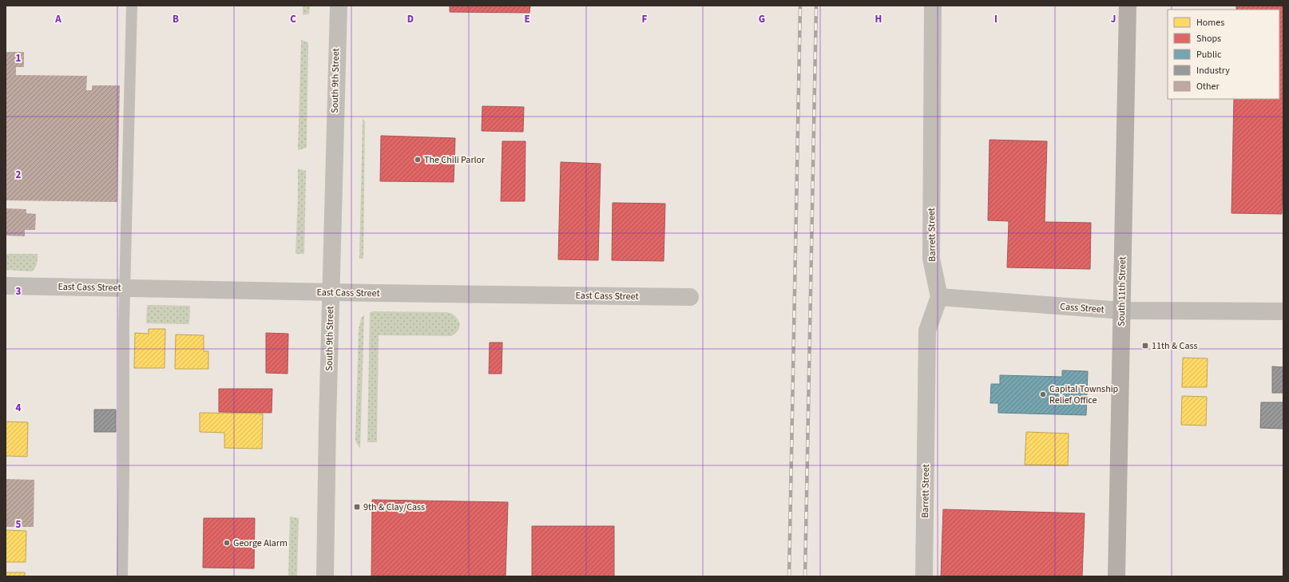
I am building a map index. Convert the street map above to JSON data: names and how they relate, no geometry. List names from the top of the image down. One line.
{"streets":{"street":["South 9th Street","Barrett Street","East Cass Street","South 11th Street","Cass Street"]},"crossings":[["South 9th Street","East Cass Street"],["Barrett Street","Cass Street"],["South 11th Street","Cass Street"]],"places":{"other":["The Chili Parlor","Capital Township Relief Office","George Alarm"],"transit":["11th & Cass","9th & Clay/Cass"]},"legend":["Homes","Shops","Public","Industry","Other"],"grid":{"columns":["A","B","C","D","E","F","G","H","I","J"],"rows":["1","2","3","4","5"]}}
